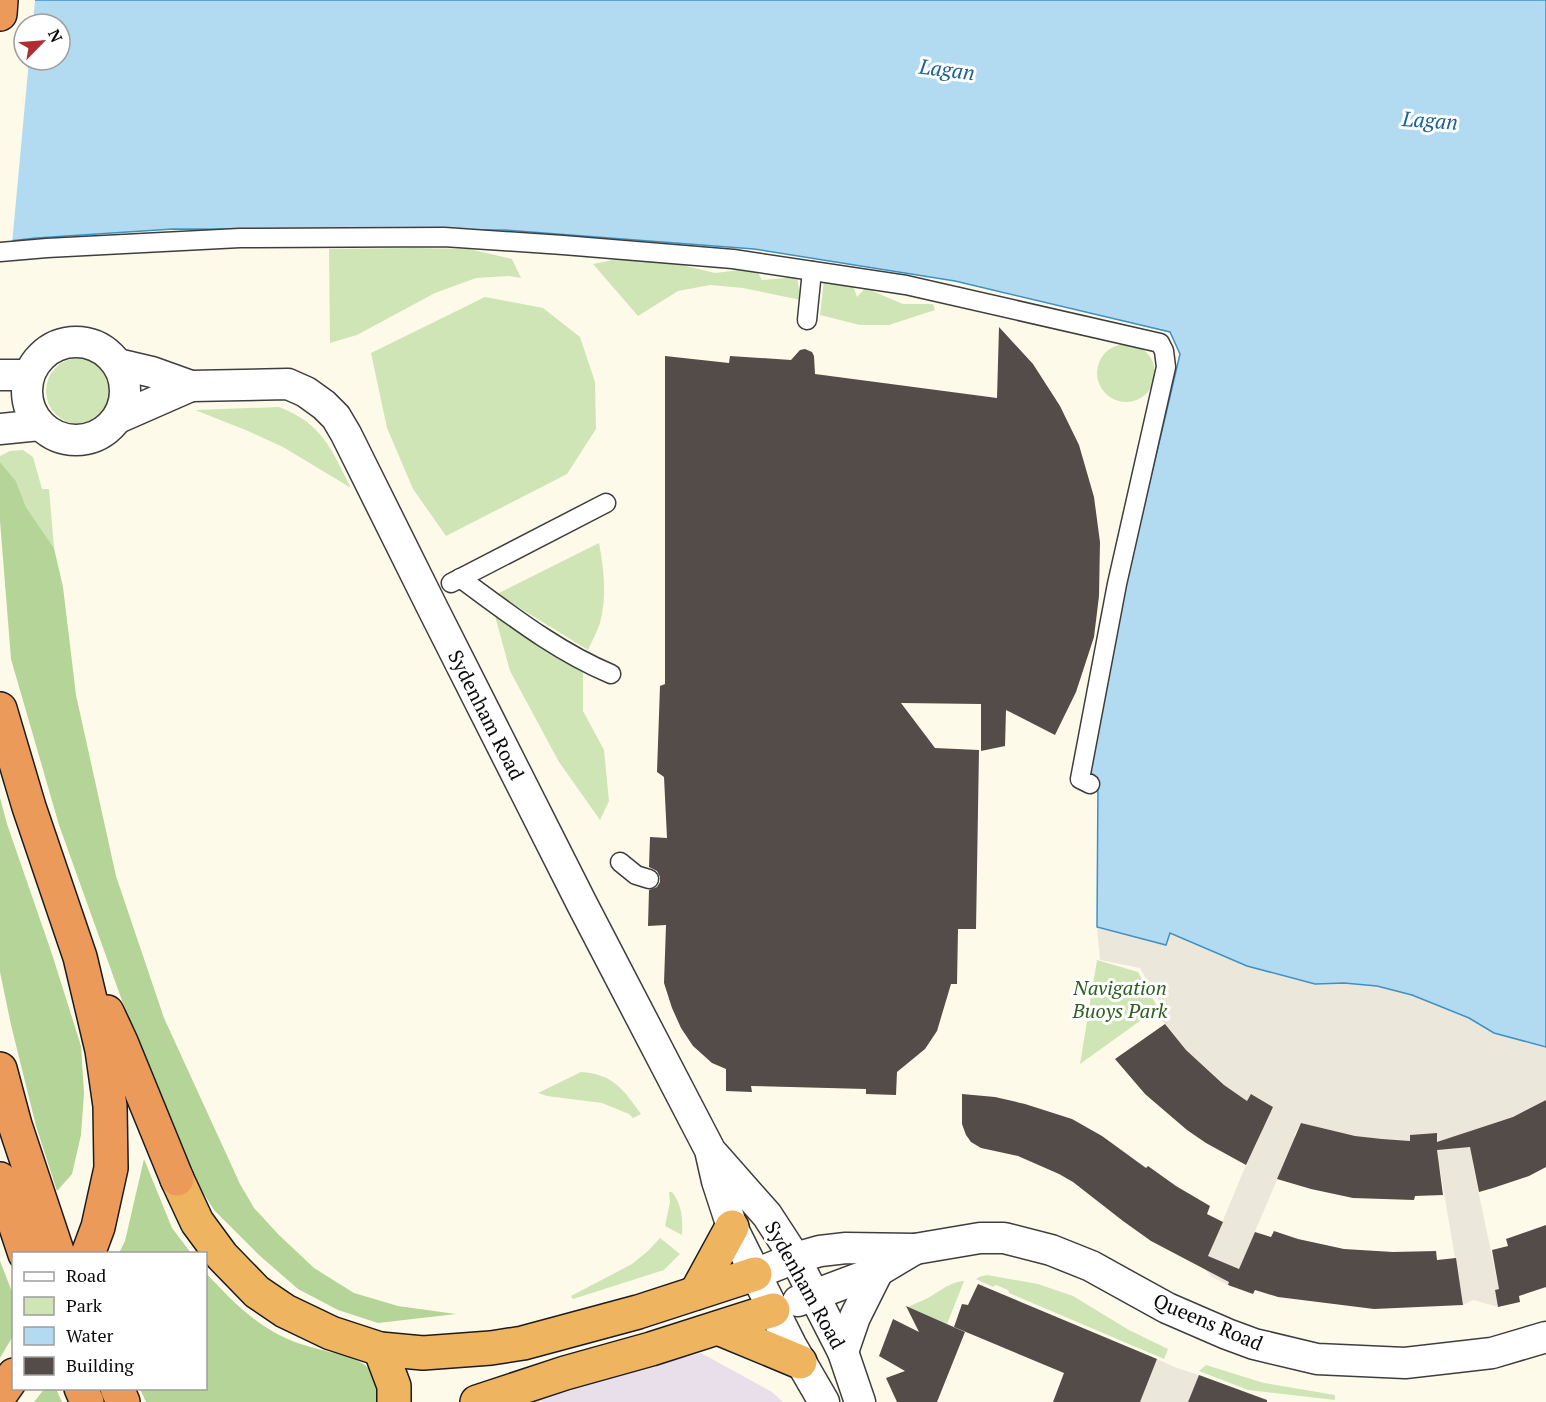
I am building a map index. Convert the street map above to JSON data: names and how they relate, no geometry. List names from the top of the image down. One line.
{"streets":{"street":["Sydenham Road","Queens Road"]},"crossings":[["Sydenham Road","Queens Road"]],"water":["Lagan"],"parks":["Navigation Buoys Park"],"legend":["Road","Park","Water","Building"],"north":"top right"}
